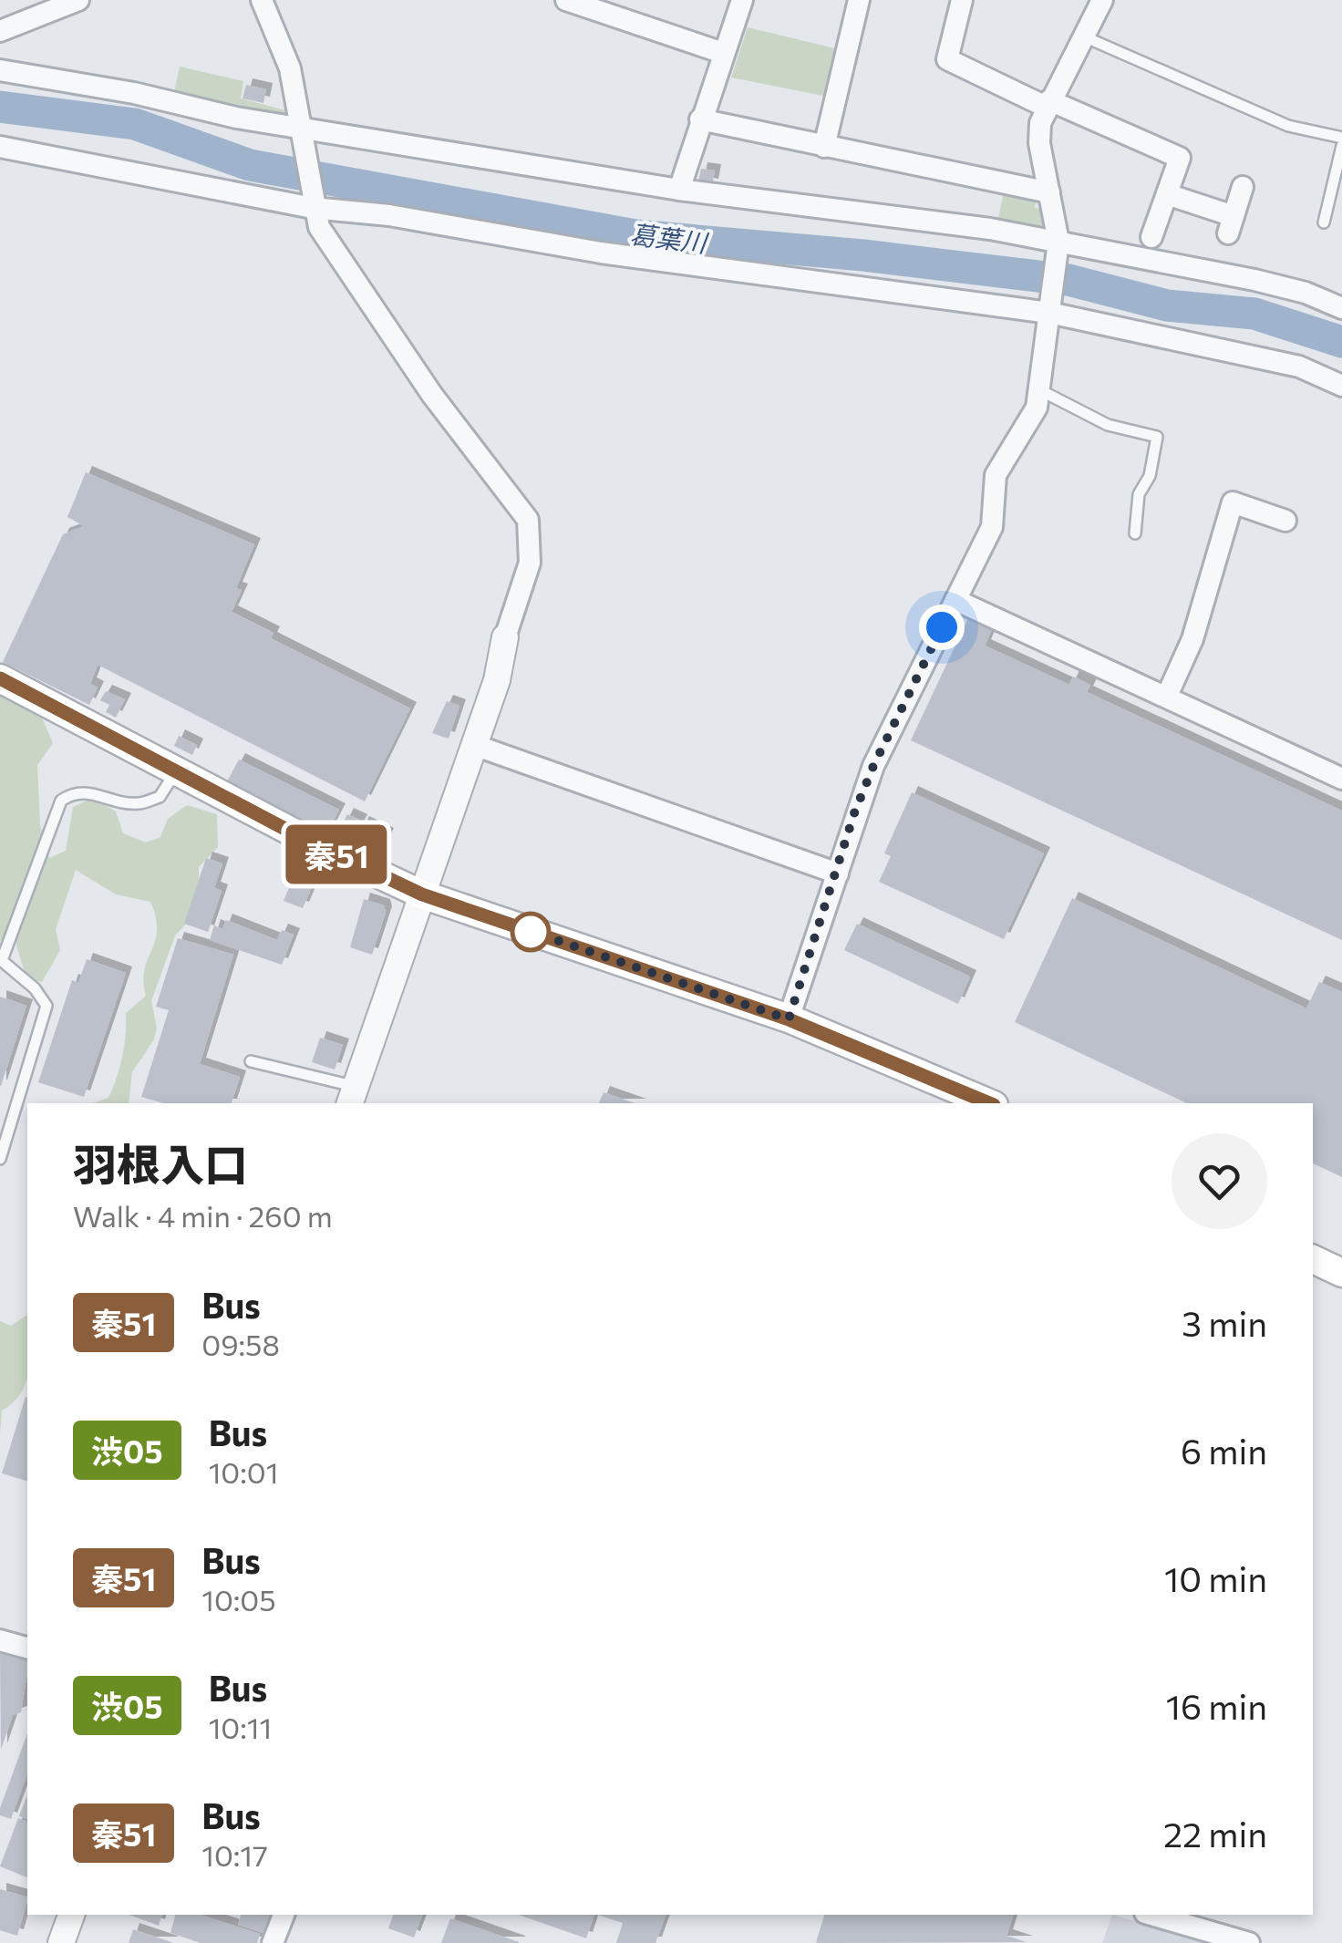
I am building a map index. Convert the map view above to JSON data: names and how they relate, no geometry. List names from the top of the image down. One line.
{"water":["葛葉川"],"lines":["bus line 秦51"],"page":{"on_map":"秦51","heading":["羽根入口","Walk · 4 min · 260 m"],"list":[{"mark":"秦51","name":"Bus","note":"09:58","value":"3 min"},{"mark":"渋05","name":"Bus","note":"10:01","value":"6 min"},{"mark":"秦51","name":"Bus","note":"10:05","value":"10 min"},{"mark":"渋05","name":"Bus","note":"10:11","value":"16 min"},{"mark":"秦51","name":"Bus","note":"10:17","value":"22 min"}]}}
